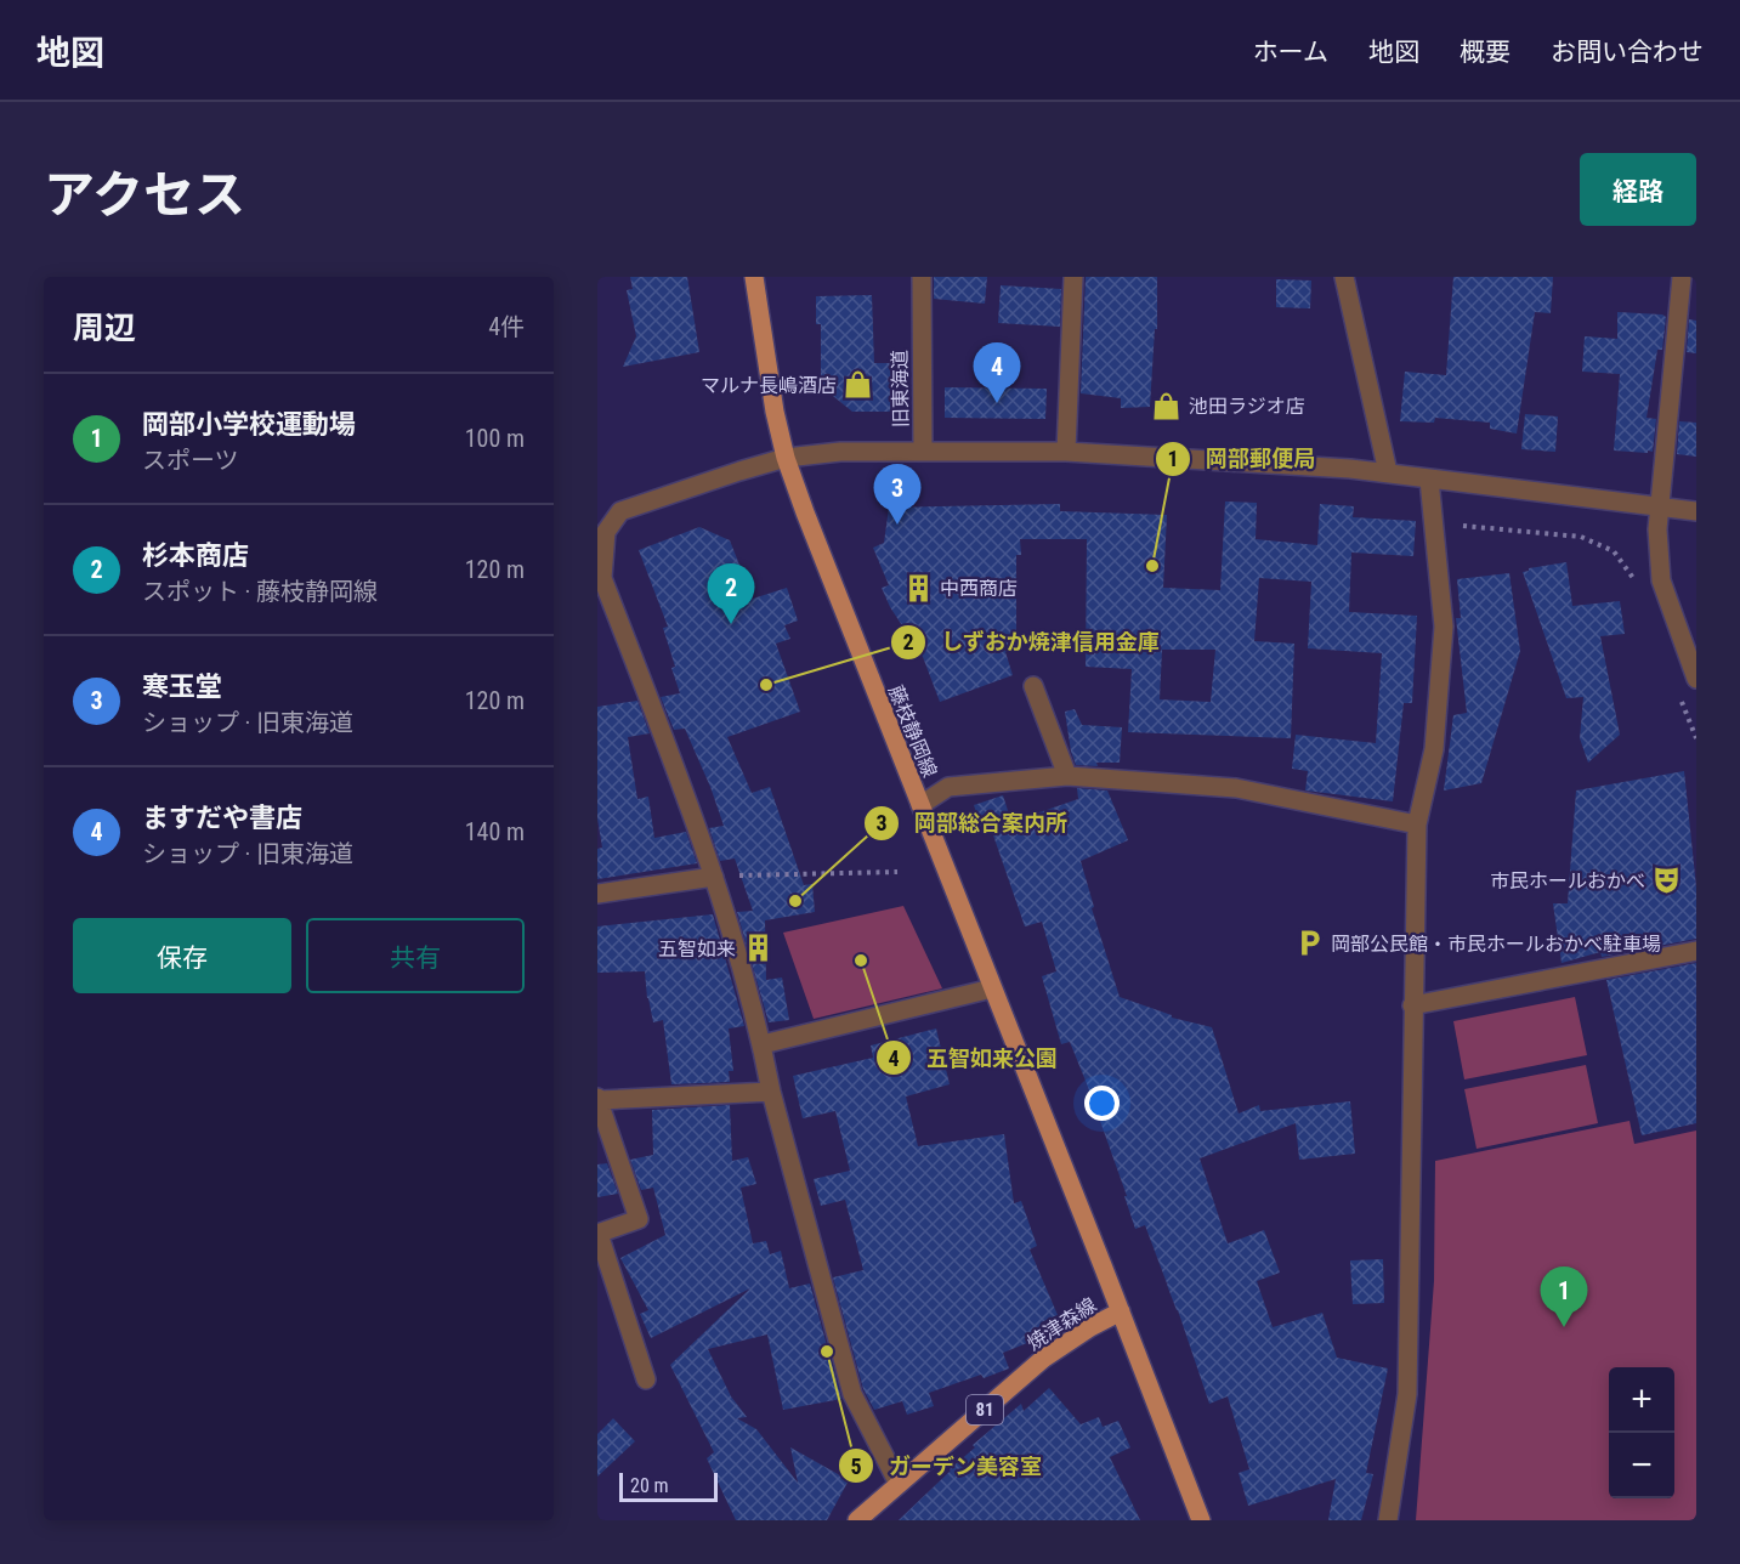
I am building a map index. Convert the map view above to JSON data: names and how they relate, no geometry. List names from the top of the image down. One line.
{"streets":{"main road":["藤枝静岡線","焼津森線","81"],"street":["旧東海道"]},"crossings":[["旧東海道","藤枝静岡線"],["旧東海道","焼津森線"],["藤枝静岡線","焼津森線"]],"places":{"shop":["マルナ長嶋酒店","池田ラジオ店"],"other":["岡部郵便局","しずおか焼津信用金庫","岡部総合案内所","五智如来公園","ガーデン美容室"],"building":["中西商店","五智如来"],"theatre":["市民ホールおかべ"],"parking":["岡部公民館・市民ホールおかべ駐車場"]},"scale_bar":"20 m","page":{"header":"地図","nav":["ホーム","地図","概要","お問い合わせ"],"title":"アクセス","buttons":["経路",["保存","共有"]],"heading":["周辺","4件"],"pins":["4","3","2","1"],"list":[{"mark":"1","name":"岡部小学校運動場","note":"スポーツ","value":"100 m"},{"mark":"2","name":"杉本商店","note":"スポット · 藤枝静岡線","value":"120 m"},{"mark":"3","name":"寒玉堂","note":"ショップ · 旧東海道","value":"120 m"},{"mark":"4","name":"ますだや書店","note":"ショップ · 旧東海道","value":"140 m"}],"map_buttons":["+","−"],"scale":"20 m"}}
